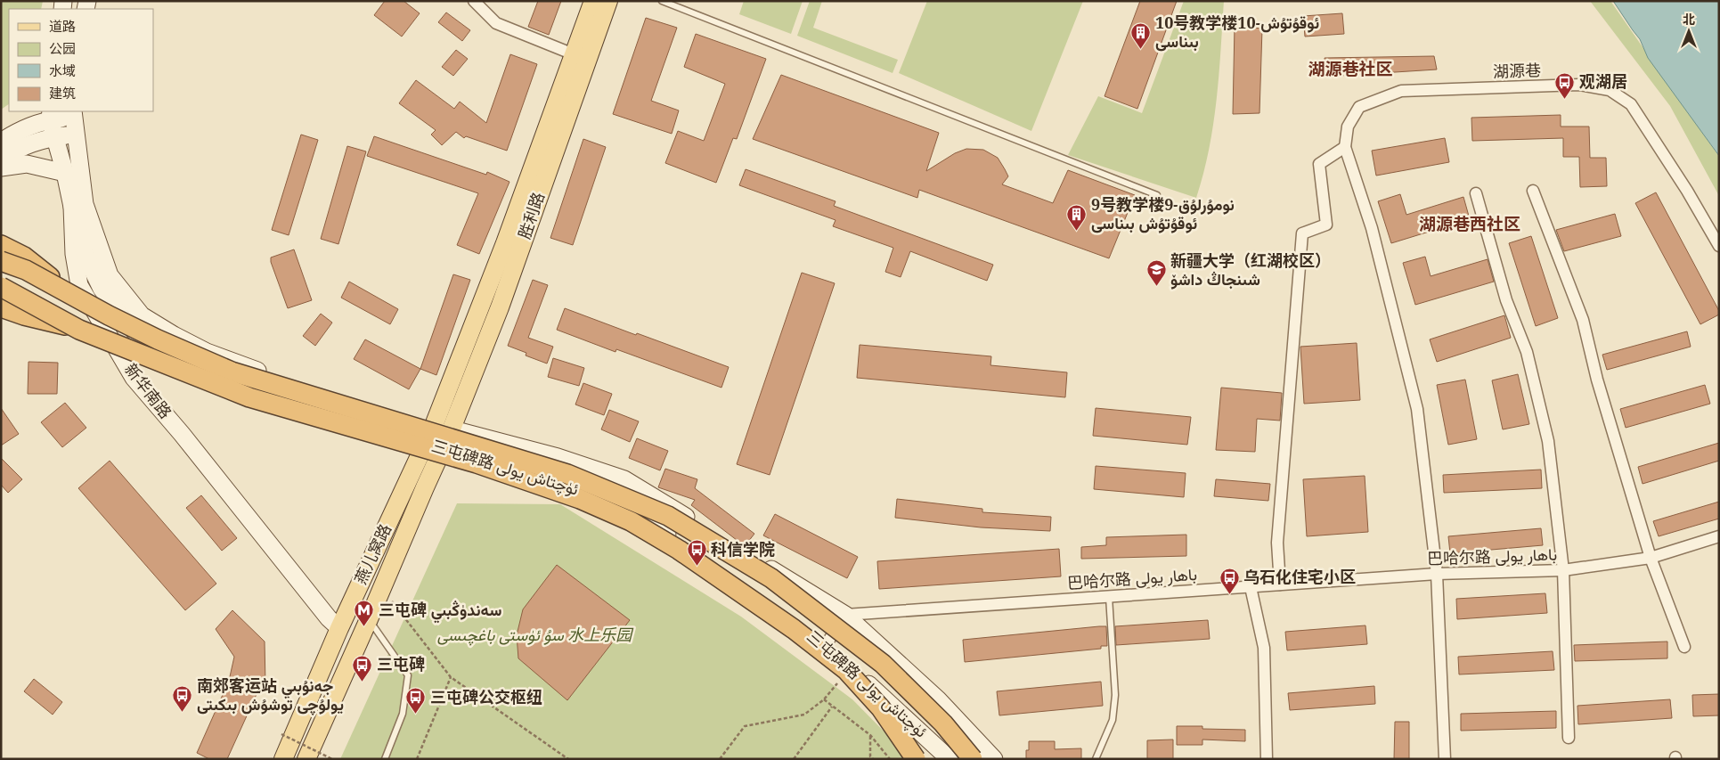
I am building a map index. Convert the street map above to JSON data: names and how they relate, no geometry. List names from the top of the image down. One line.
{"streets":{"main road":["胜利路","新华南路","三屯碑路 ئۈچتاش يولى","燕儿窝路"],"street":["湖源巷","巴哈尔路 باھار يولى"]},"crossings":[["胜利路","三屯碑路 ئۈچتاش يولى"],["胜利路","燕儿窝路"],["新华南路","三屯碑路 ئۈچتاش يولى"],["新华南路","燕儿窝路"],["三屯碑路 ئۈچتاش يولى","燕儿窝路"],["三屯碑路 ئۈچتاش يولى","巴哈尔路 باھار يولى"]],"districts":["湖源巷社区","湖源巷西社区"],"parks":["سۇ ئۈستى باغچىسى 水上乐园"],"places":{"building":["10号教学楼10-ئوقۇتۇش بىناسى","9号教学楼9-نومۇرلۇق ئوقۇتۇش بىناسى"],"bus stop":["观湖居","科信学院","乌石化住宅小区","三屯碑","南郊客运站 جەنۇبىي يولۇچى توشۇش بىكىتى","三屯碑公交枢纽"],"school or university":["新疆大学（红湖校区） شىنجاڭ داشۆ"],"metro station":["三屯碑 سەندۈڭبىي"]},"legend":["道路","公园","水域","建筑"],"north":"top"}
